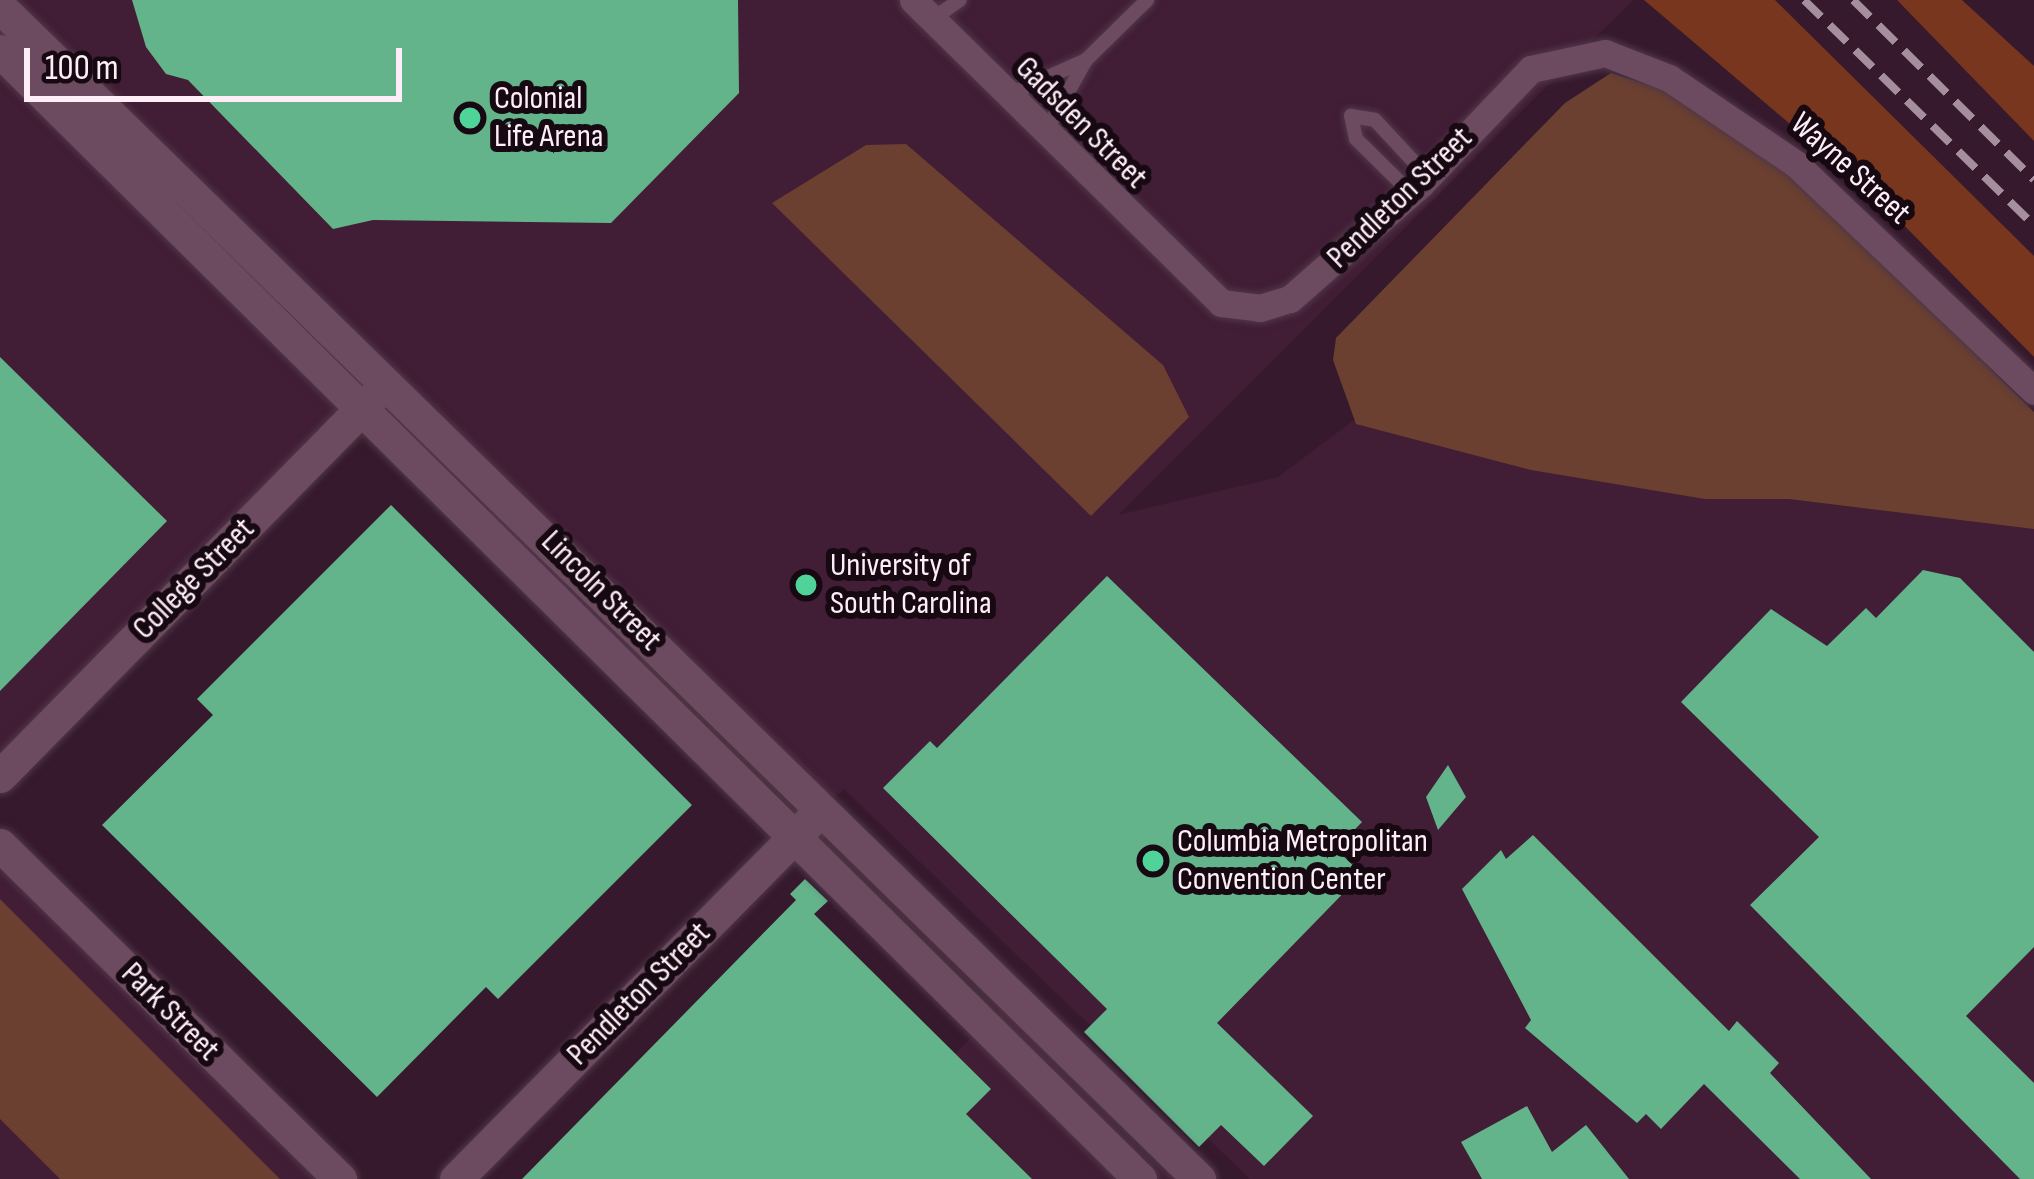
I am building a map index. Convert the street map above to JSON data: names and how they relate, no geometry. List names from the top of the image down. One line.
{"streets":{"street":["Gadsden Street","Wayne Street","Pendleton Street","College Street","Lincoln Street","Park Street"]},"crossings":[["Gadsden Street","Pendleton Street"],["Wayne Street","Pendleton Street"],["Pendleton Street","Lincoln Street"],["College Street","Lincoln Street"]],"places":["Colonial Life Arena","University of South Carolina","Columbia Metropolitan Convention Center"],"scale_bar":"100 m"}
